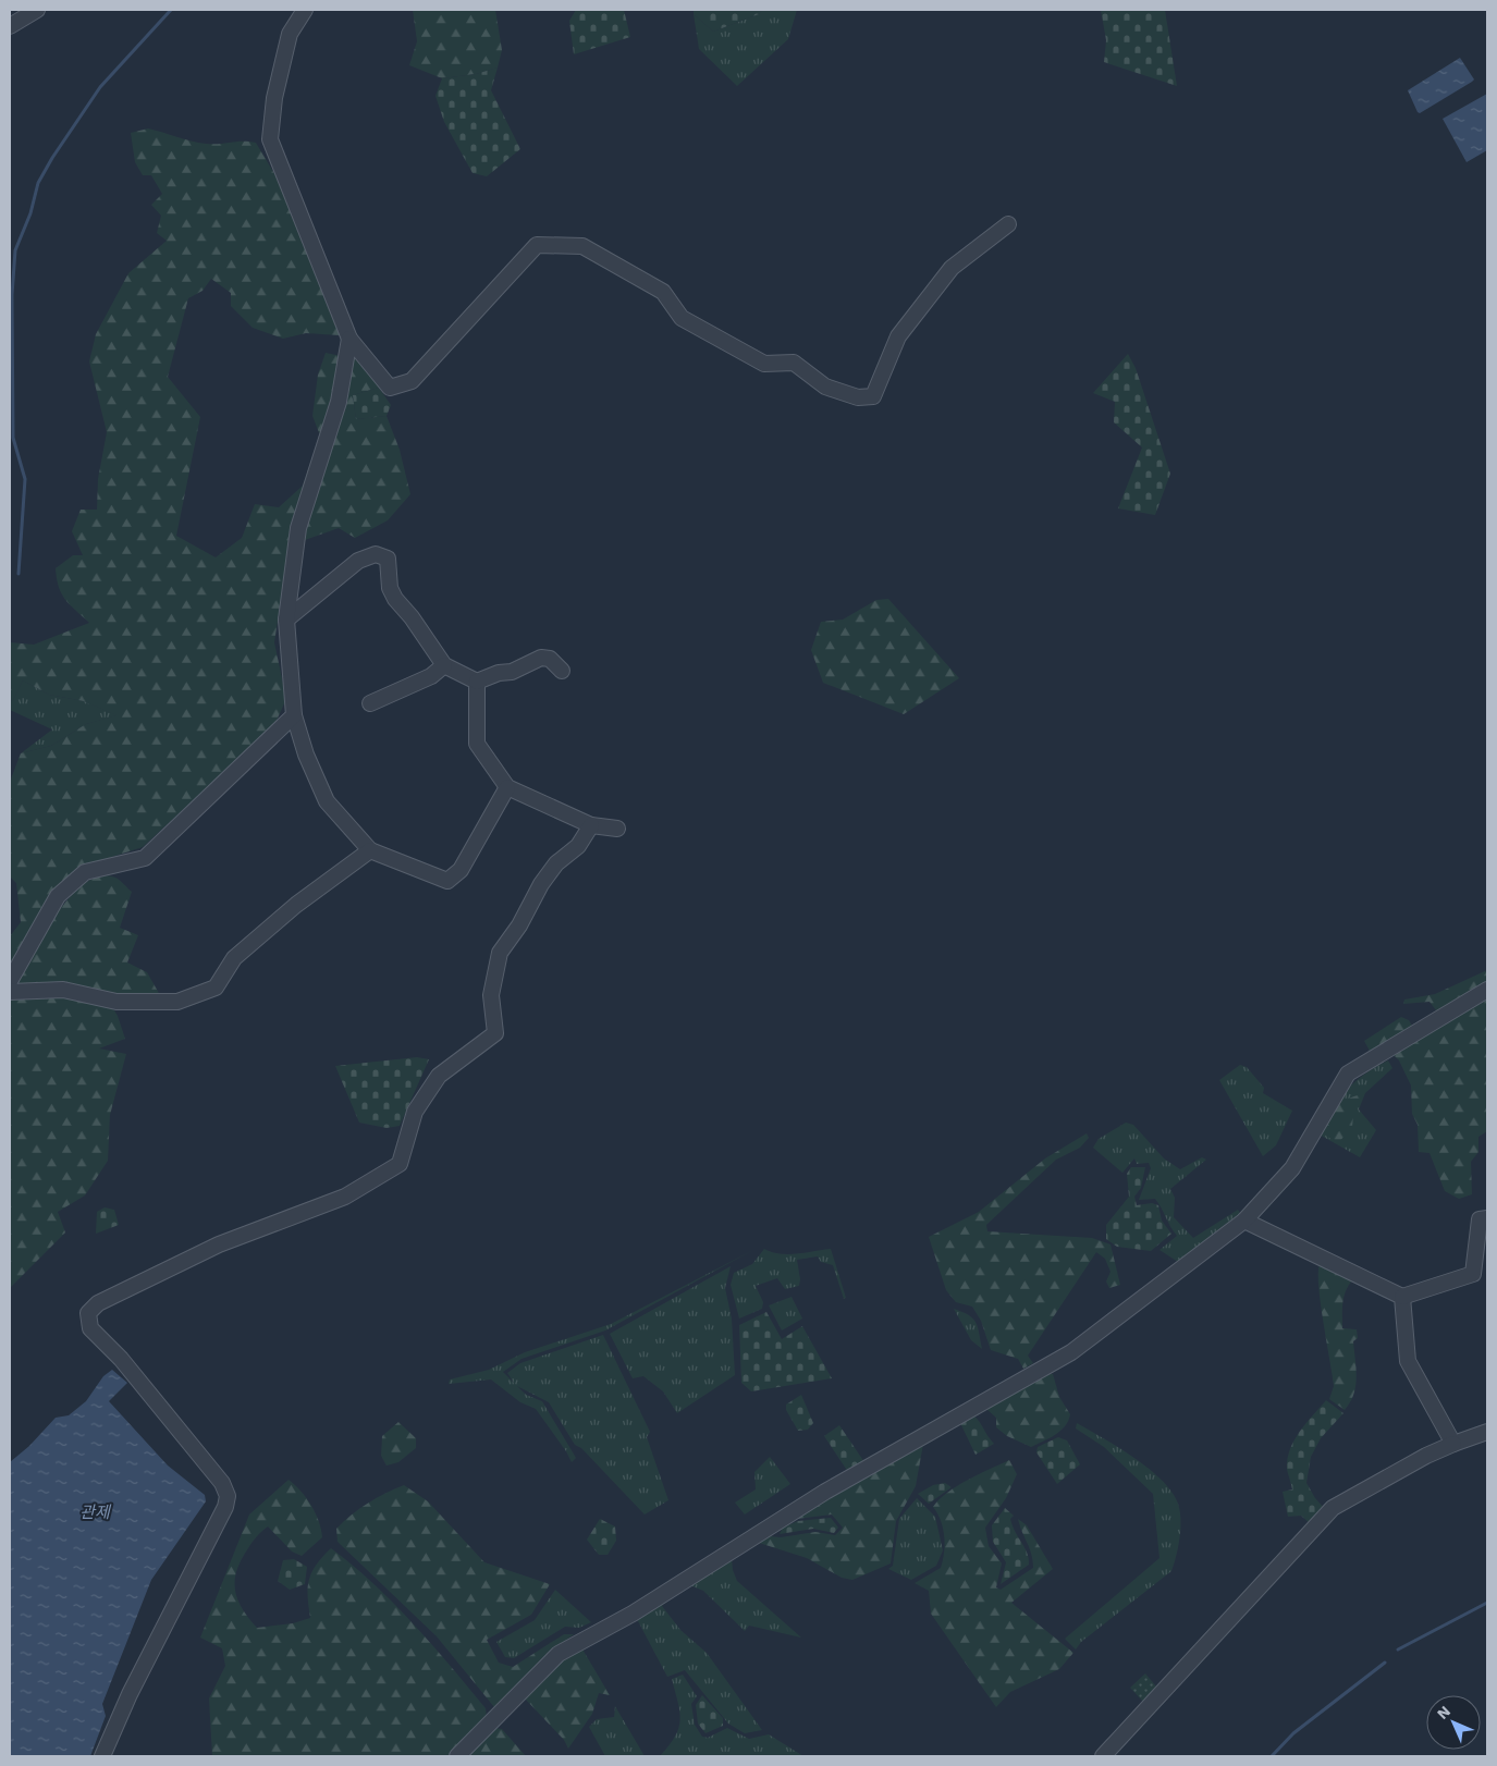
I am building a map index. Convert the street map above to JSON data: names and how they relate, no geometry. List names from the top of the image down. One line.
{"water":["관제"],"north":"top left"}
